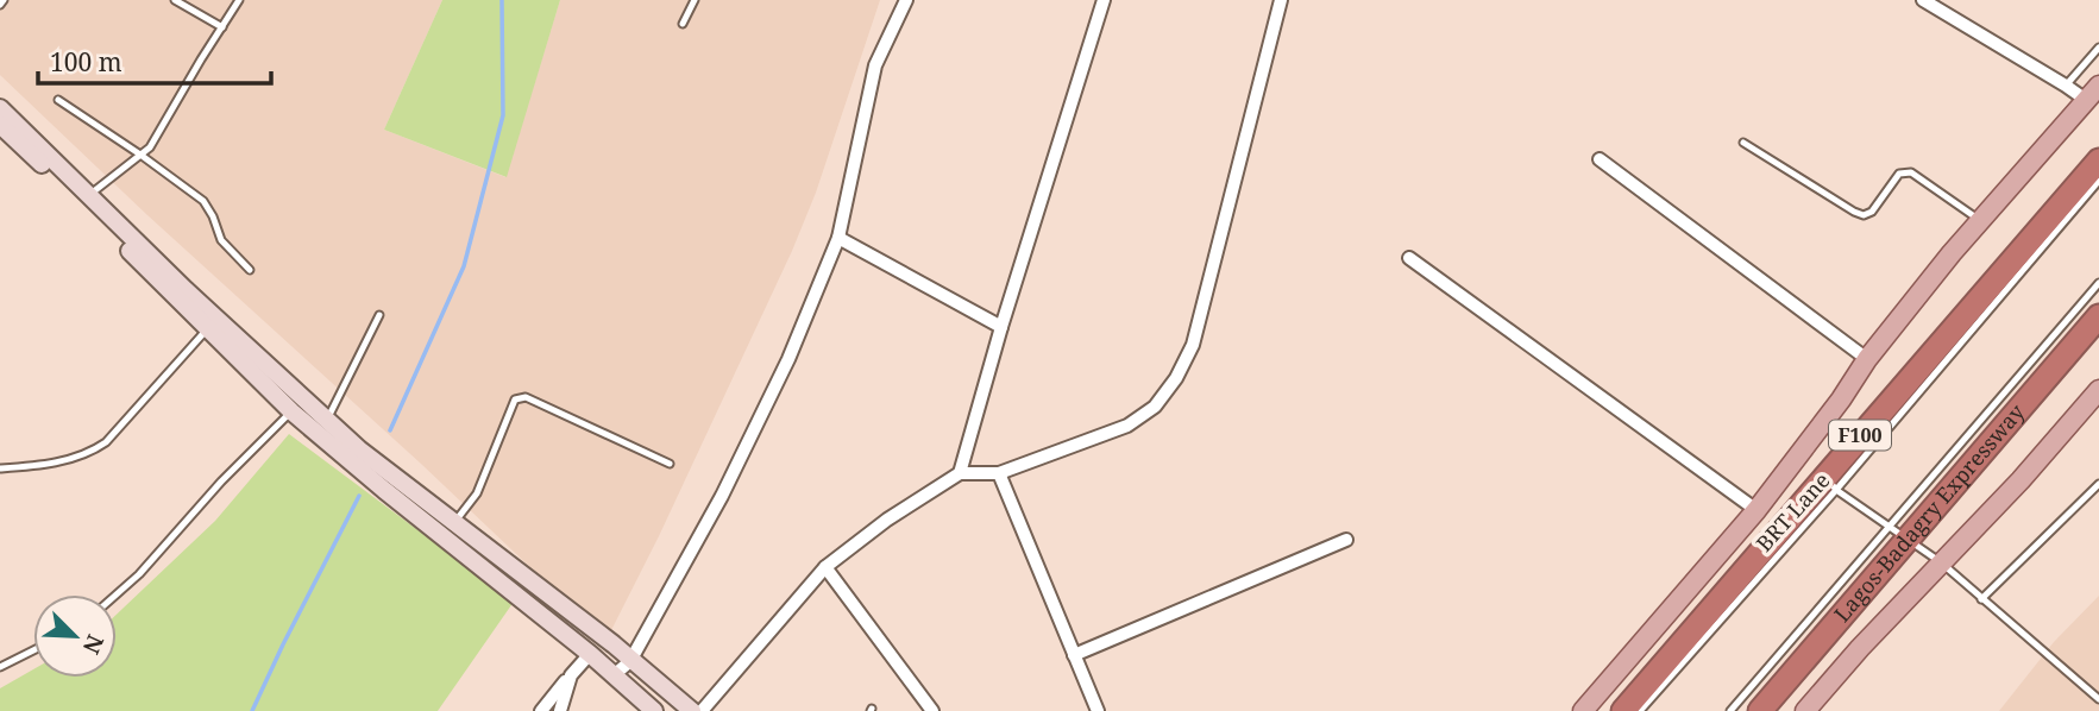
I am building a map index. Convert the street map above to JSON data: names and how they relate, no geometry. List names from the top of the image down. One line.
{"streets":{"highway":["F100","Lagos-Badagry Expressway"],"lane":["BRT Lane"]},"crossings":[["F100","BRT Lane"]],"scale_bar":"100 m","north":"bottom right"}
